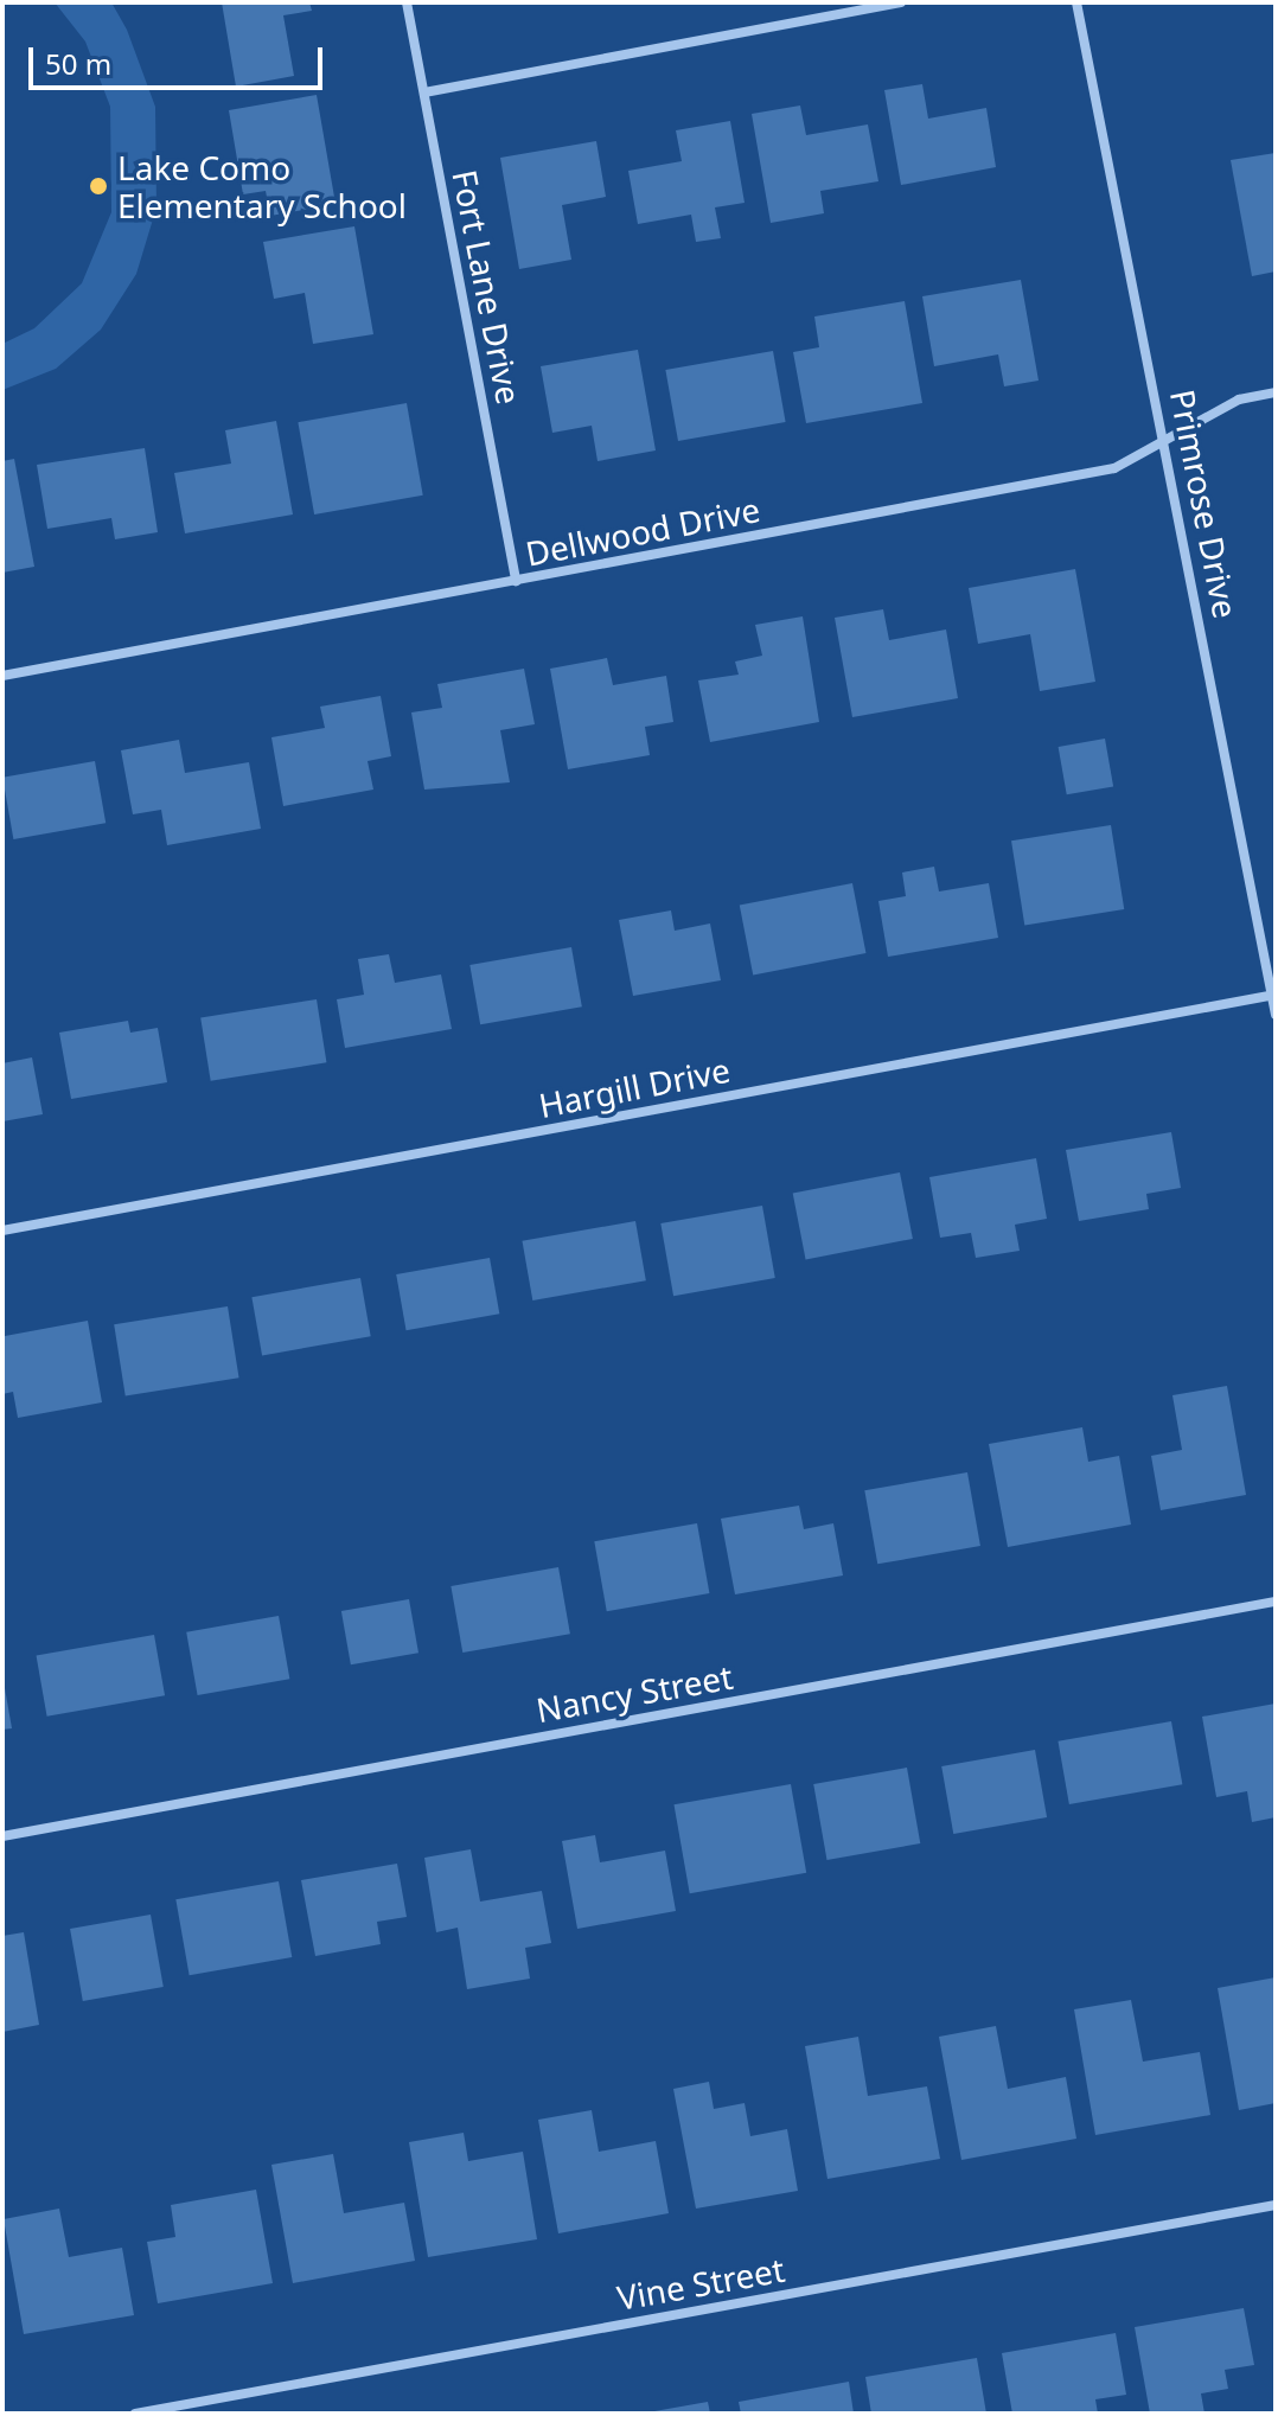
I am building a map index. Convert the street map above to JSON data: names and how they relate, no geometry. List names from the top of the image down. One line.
{"streets":{"street":["Fort Lane Drive","Primrose Drive","Dellwood Drive","Hargill Drive","Nancy Street","Vine Street"]},"crossings":[["Fort Lane Drive","Dellwood Drive"],["Primrose Drive","Dellwood Drive"],["Primrose Drive","Hargill Drive"]],"places":["Lake Como Elementary School"],"scale_bar":"50 m"}
